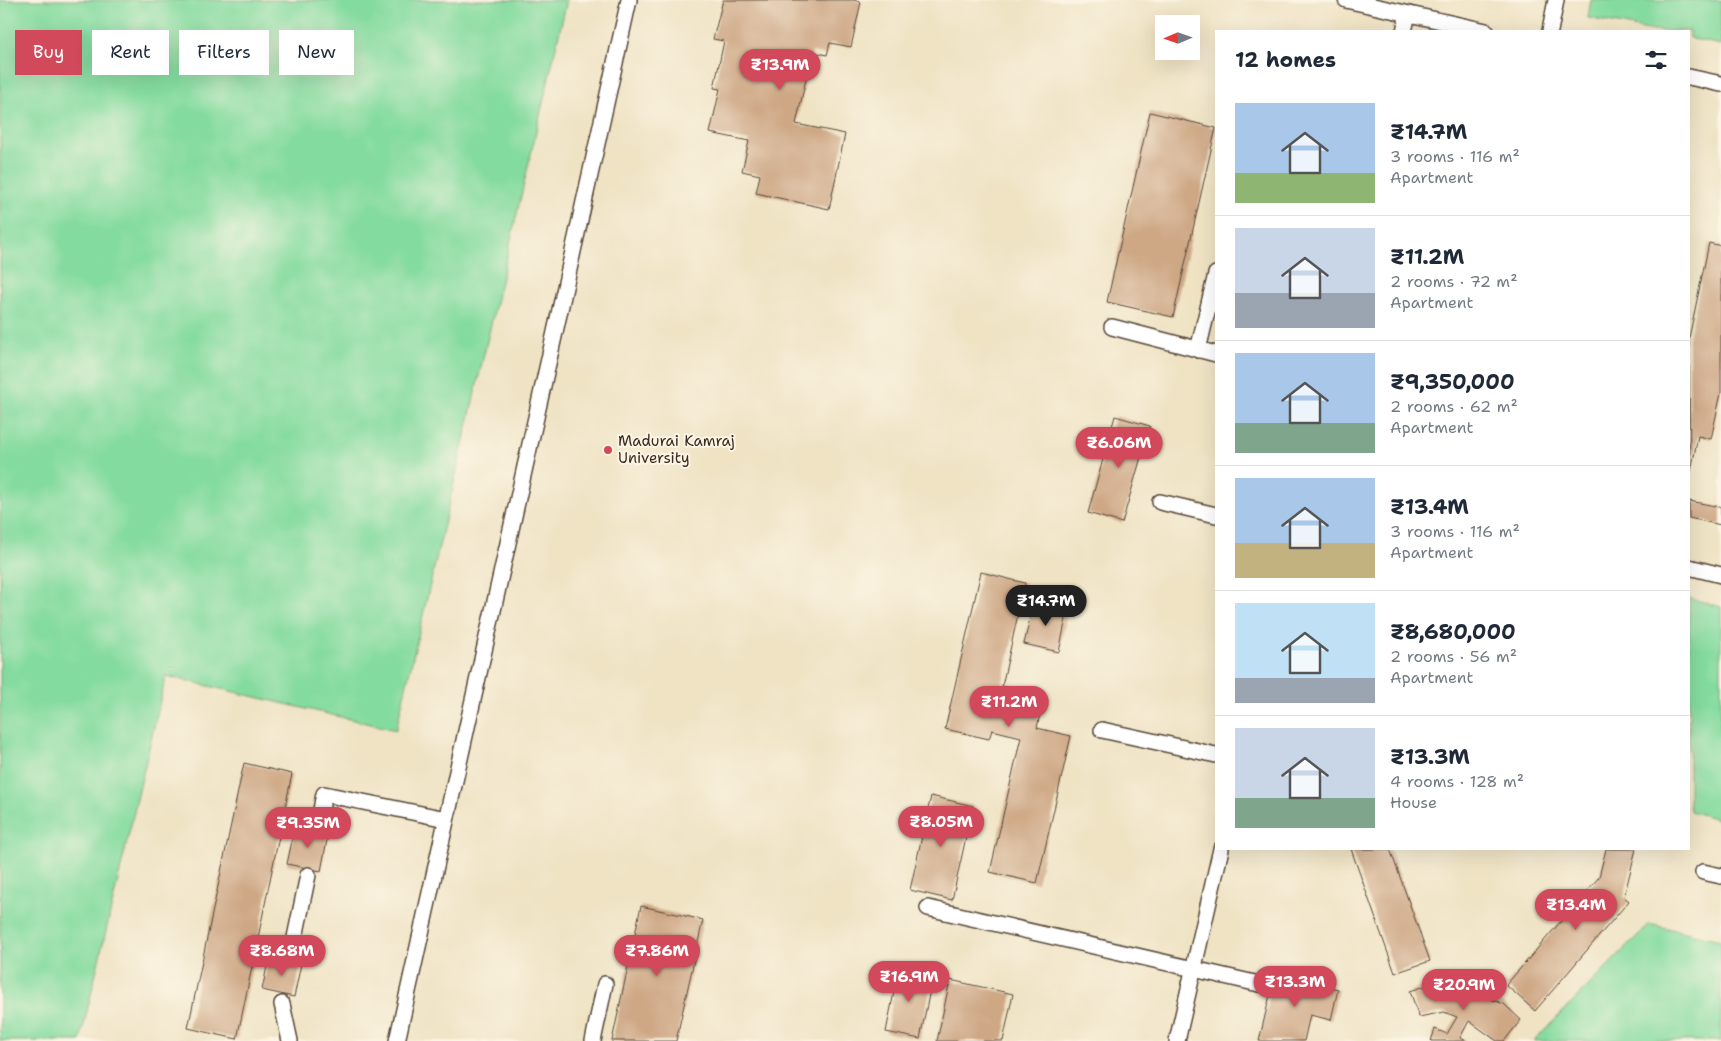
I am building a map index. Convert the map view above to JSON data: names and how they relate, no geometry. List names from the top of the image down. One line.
{"places":["Madurai Kamraj University"],"north":"left","page":{"chip":["Buy","Rent","Filters","New"],"heading":"12 homes","price":["₹13.9M","₹6.06M","₹14.7M","₹11.2M","₹8.05M","₹9.35M","₹13.4M","₹8.68M","₹7.86M","₹16.9M","₹13.3M","₹20.9M"],"list":[{"name":"₹14.7M","note":"3 rooms · 116 m² · Apartment"},{"name":"₹11.2M","note":"2 rooms · 72 m² · Apartment"},{"name":"₹9,350,000","note":"2 rooms · 62 m² · Apartment"},{"name":"₹13.4M","note":"3 rooms · 116 m² · Apartment"},{"name":"₹8,680,000","note":"2 rooms · 56 m² · Apartment"},{"name":"₹13.3M","note":"4 rooms · 128 m² · House"}]}}
